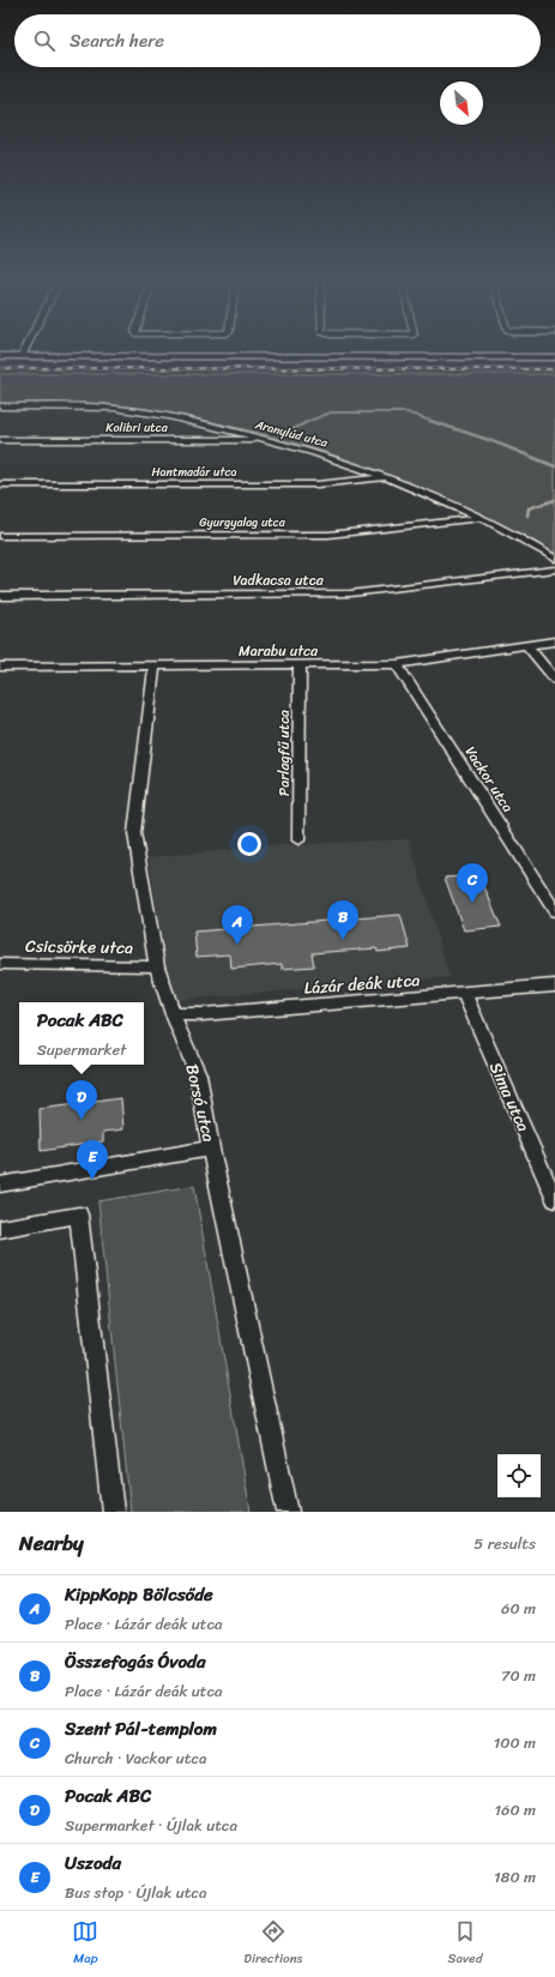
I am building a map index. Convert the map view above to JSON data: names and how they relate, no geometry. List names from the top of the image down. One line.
{"streets":{"street":["Kolibri utca","Aranylúd utca","Hantmadár utca","Gyurgyalag utca","Vadkacsa utca","Marabu utca","Parlagfű utca","Vackor utca","Csicsörke utca","Lázár deák utca","Sima utca","Borsó utca"]},"crossings":[["Kolibri utca","Aranylúd utca"],["Aranylúd utca","Hantmadár utca"],["Aranylúd utca","Gyurgyalag utca"],["Marabu utca","Parlagfű utca"],["Marabu utca","Vackor utca"],["Marabu utca","Borsó utca"],["Csicsörke utca","Borsó utca"],["Lázár deák utca","Sima utca"],["Lázár deák utca","Borsó utca"]],"north":"bottom right","page":{"search":"Search here","pins":["C","B","A","D","E"],"popup":["Pocak ABC","Supermarket"],"heading":["Nearby","5 results"],"list":[{"mark":"A","name":"KippKopp Bölcsőde","note":"Place · Lázár deák utca","value":"60 m"},{"mark":"B","name":"Összefogás Óvoda","note":"Place · Lázár deák utca","value":"70 m"},{"mark":"C","name":"Szent Pál-templom","note":"Church · Vackor utca","value":"100 m"},{"mark":"D","name":"Pocak ABC","note":"Supermarket · Újlak utca","value":"160 m"},{"mark":"E","name":"Uszoda","note":"Bus stop · Újlak utca","value":"180 m"}],"nav":["Map","Directions","Saved"]}}
